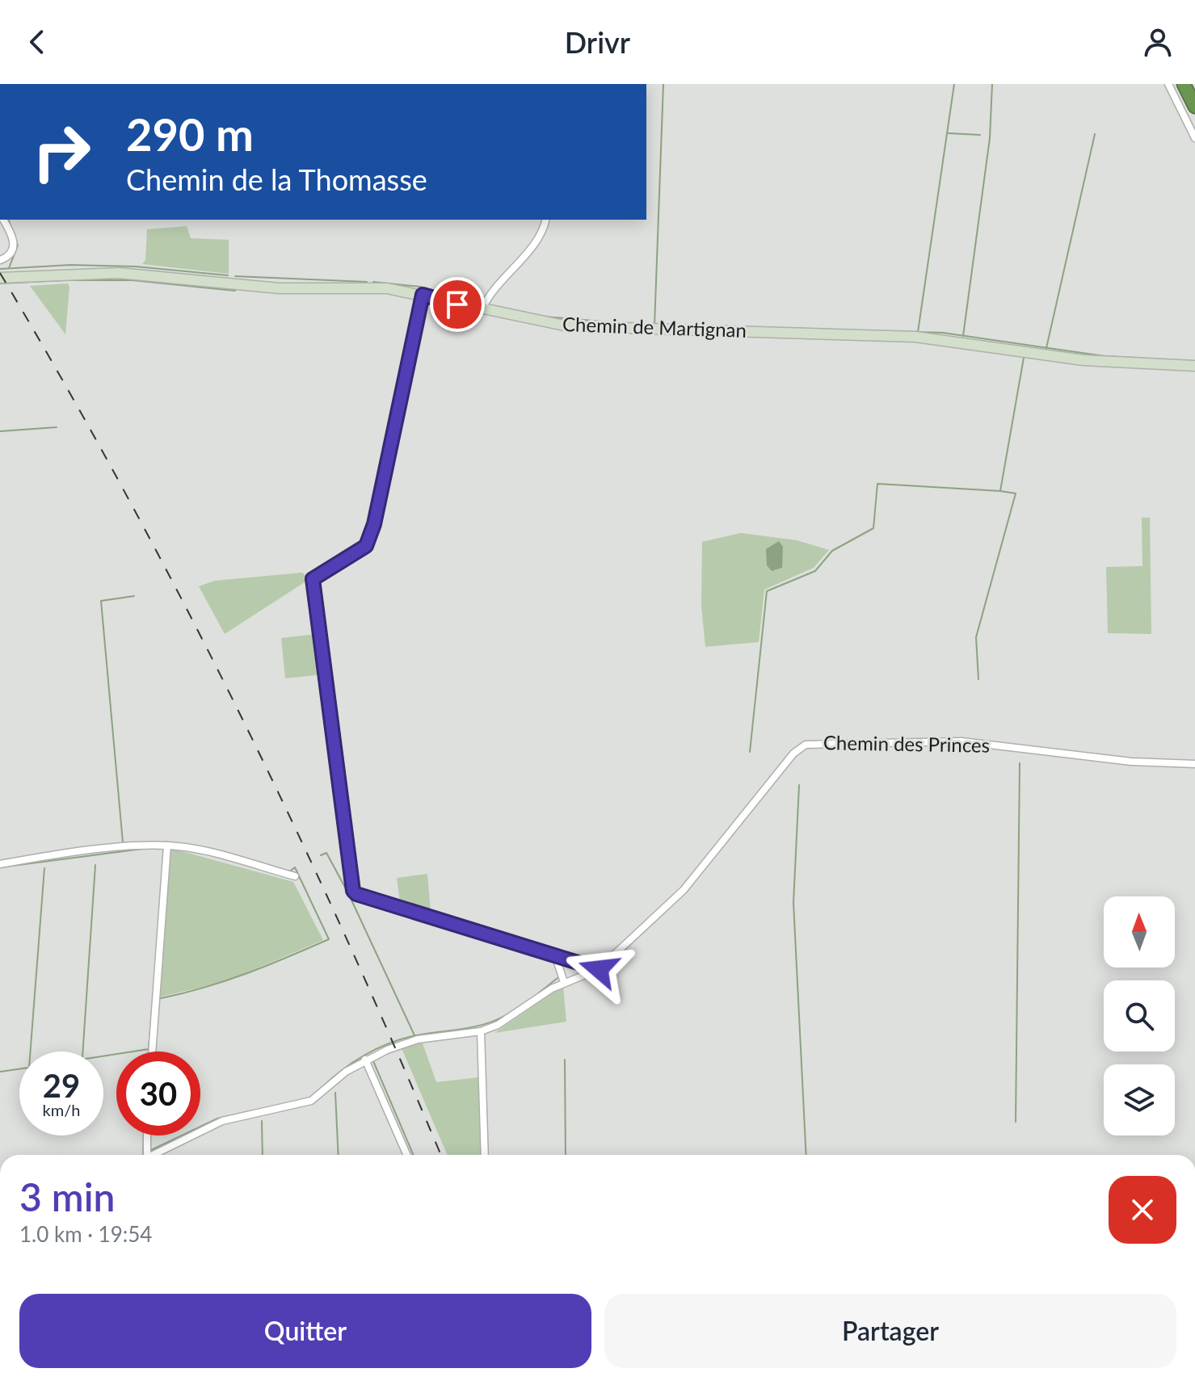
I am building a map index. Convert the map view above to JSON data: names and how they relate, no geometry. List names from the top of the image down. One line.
{"streets":{"main road":["Chemin de Martignan"],"street":["Chemin des Princes"]},"north":"top","page":{"header":"Drivr","turn":["290 m","Chemin de la Thomasse"],"speed":"29 km/h","limit":"30","heading":["3 min","1.0 km · 19:54"],"buttons":["Quitter","Partager"]}}
